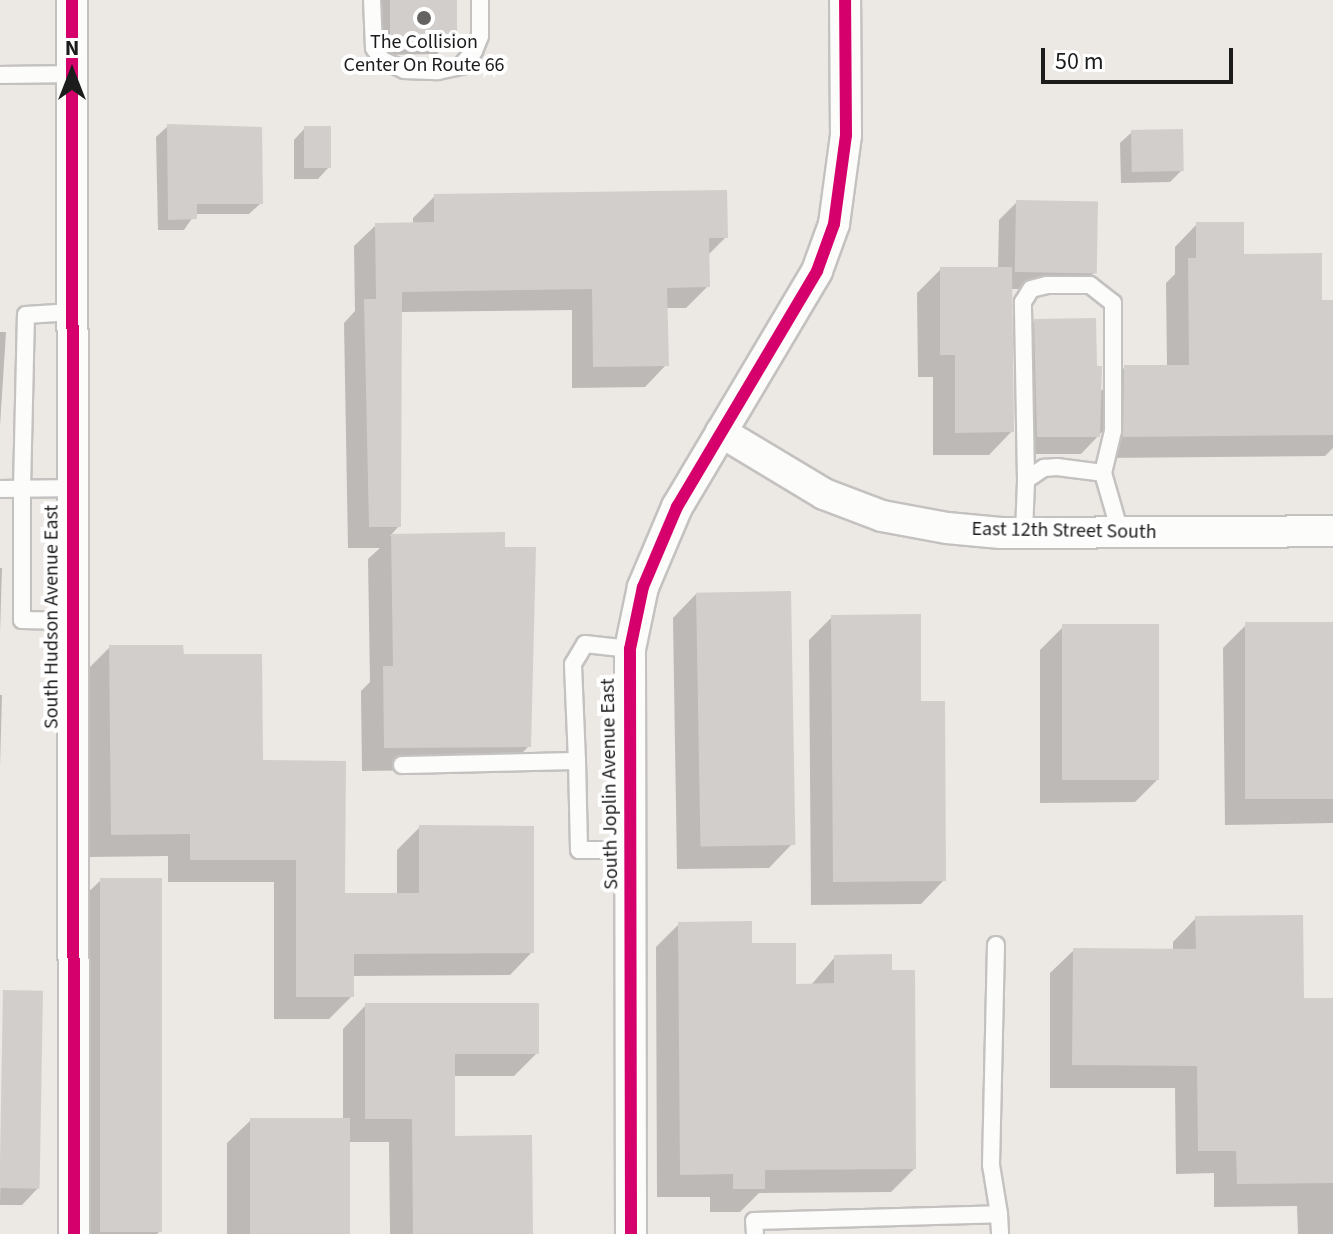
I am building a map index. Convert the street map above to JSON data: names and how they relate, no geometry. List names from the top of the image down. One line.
{"streets":{"street":["East 12th Street South","South Hudson Avenue East","South Joplin Avenue East"]},"crossings":[["East 12th Street South","South Joplin Avenue East"]],"places":["The Collision Center On Route 66"],"scale_bar":"50 m","north":"top"}
